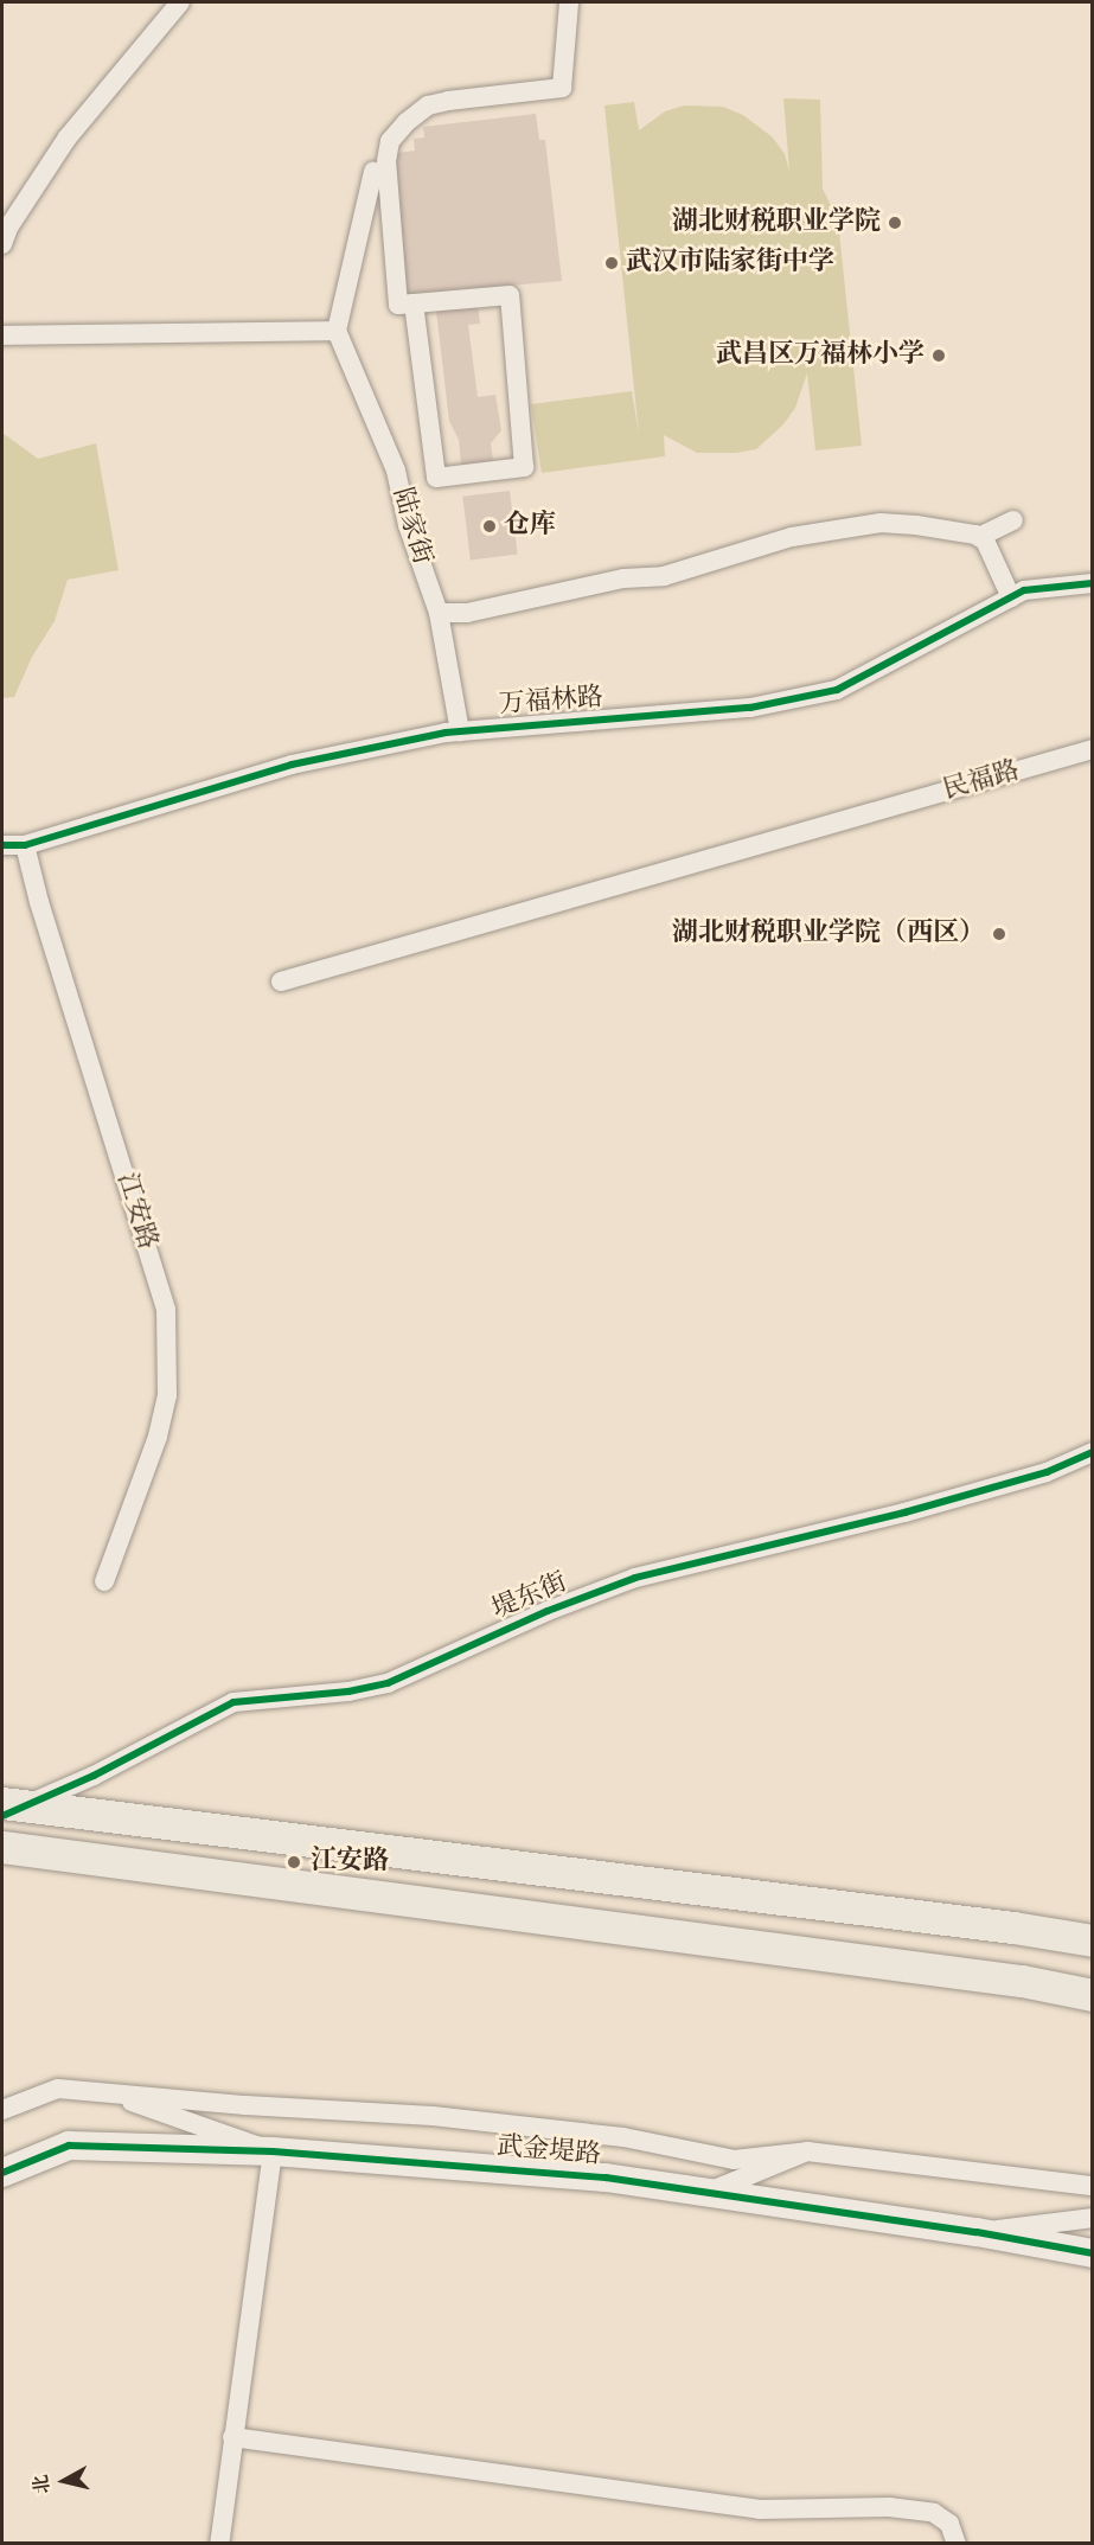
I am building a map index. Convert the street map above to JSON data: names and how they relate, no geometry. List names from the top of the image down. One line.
{"streets":{"street":["陆家街","万福林路","民福路","江安路","堤东街","武金堤路"]},"crossings":[["陆家街","万福林路"],["万福林路","江安路"]],"places":["湖北财税职业学院","武汉市陆家街中学","武昌区万福林小学","仓库","湖北财税职业学院（西区）","江安路"],"north":"left"}
